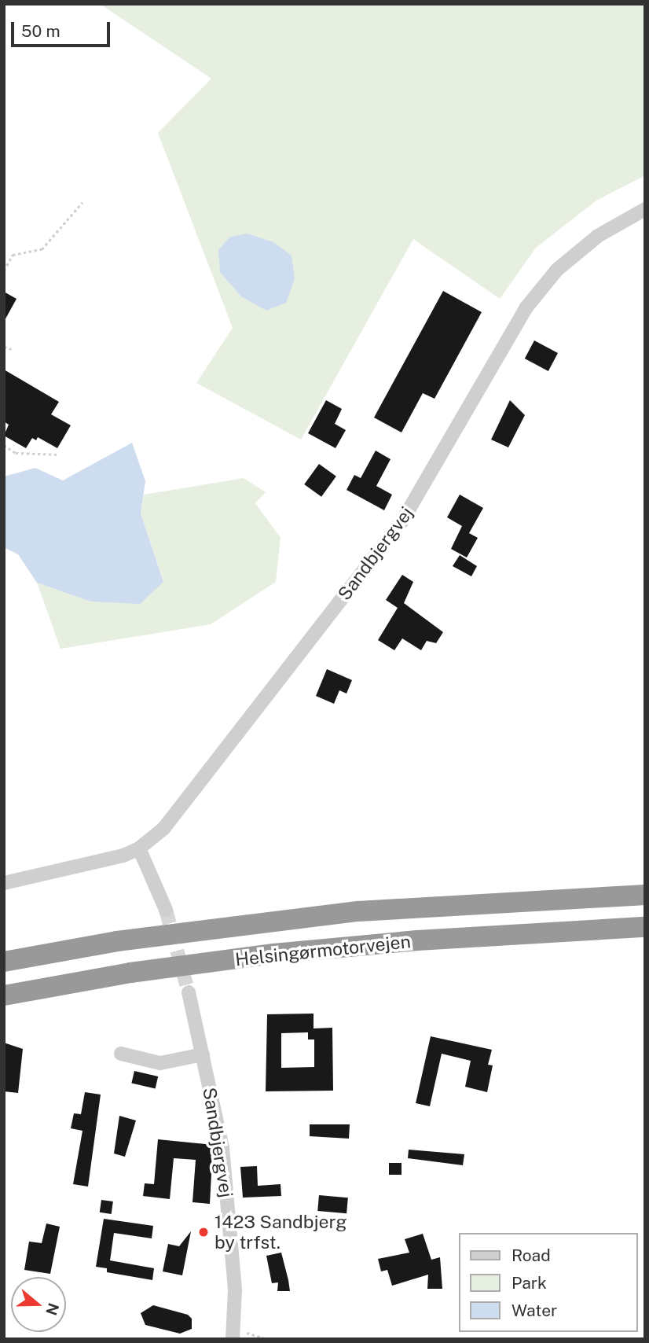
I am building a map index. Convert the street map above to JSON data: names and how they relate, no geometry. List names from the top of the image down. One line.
{"streets":{"highway":["Helsingørmotorvejen"],"street":["Sandbjergvej"]},"places":["1423 Sandbjerg by trfst."],"legend":["Road","Park","Water"],"scale_bar":"50 m","north":"right"}
